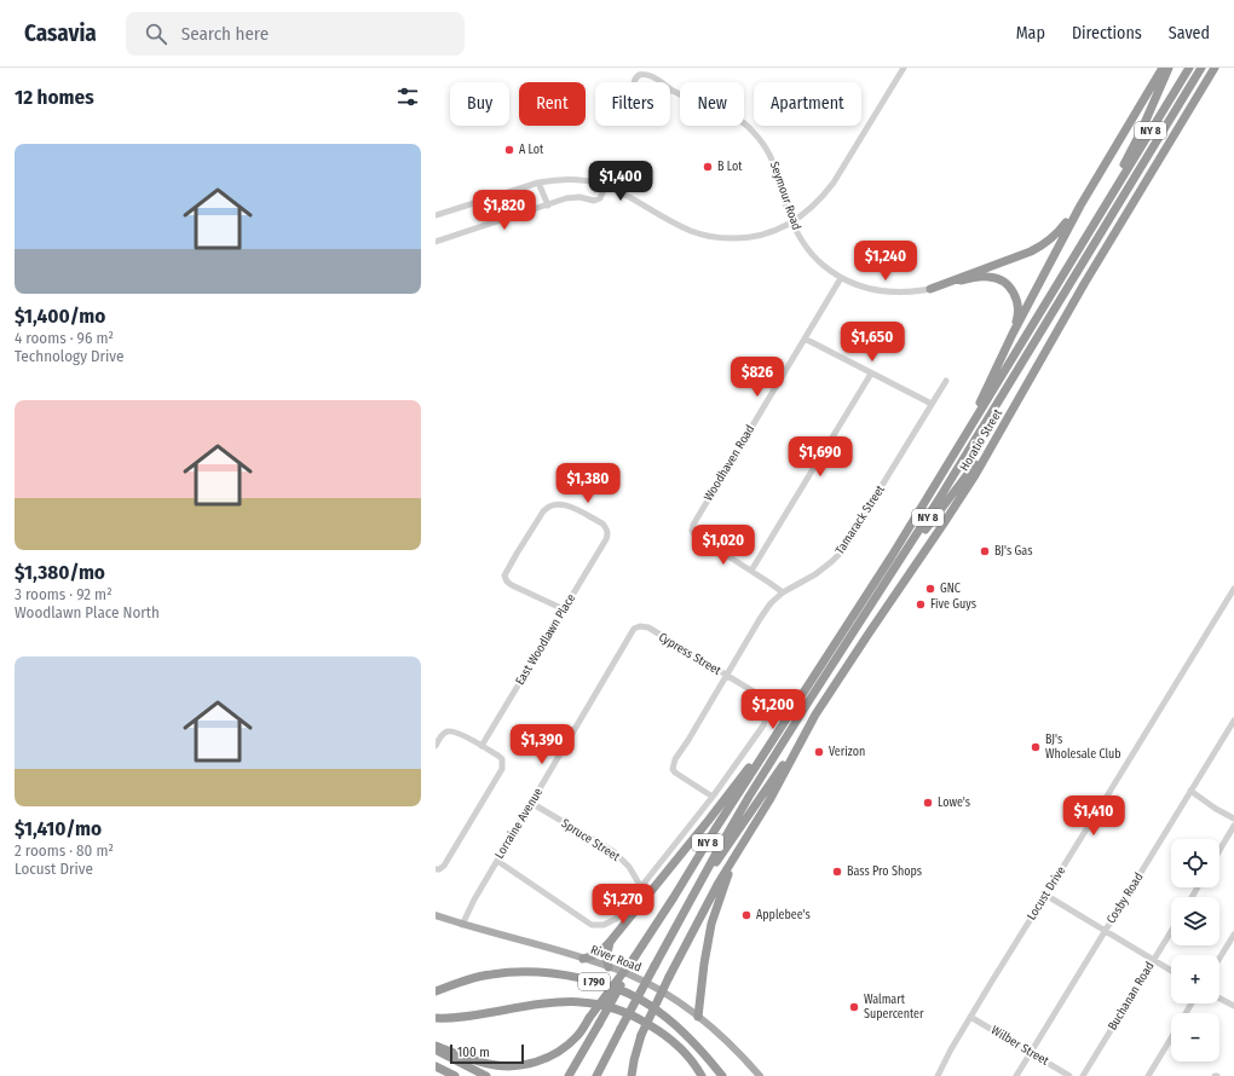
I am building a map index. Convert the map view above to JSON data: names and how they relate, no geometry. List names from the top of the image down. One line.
{"streets":{"highway":["NY 8","Horatio Street","I 790"],"main road":["River Road"],"street":["Seymour Road","Woodhaven Road","Tamarack Street","East Woodlawn Place","Cypress Street","Lorraine Avenue","Spruce Street","Locust Drive","Cosby Road","Buchanan Road","Wilber Street"]},"crossings":[["Seymour Road","Woodhaven Road"],["Tamarack Street","Cypress Street"],["Cypress Street","Lorraine Avenue"],["Cypress Street","Spruce Street"],["Lorraine Avenue","Spruce Street"],["Lorraine Avenue","River Road"],["Locust Drive","Wilber Street"],["Cosby Road","Wilber Street"]],"places":["A Lot","B Lot","BJ's Gas","GNC","Five Guys","BJ's Wholesale Club","Verizon","Lowe's","Bass Pro Shops","Applebee's","Walmart Supercenter"],"scale_bar":"100 m","page":{"header":"Casavia","search":"Search here","nav":["Map","Directions","Saved"],"heading":"12 homes","chip":["Buy","Rent","Filters","New","Apartment"],"list":[{"name":"$1,400/mo","note":"4 rooms · 96 m² · Technology Drive"},{"name":"$1,380/mo","note":"3 rooms · 92 m² · Woodlawn Place North"},{"name":"$1,410/mo","note":"2 rooms · 80 m² · Locust Drive"}],"price":["$1,400","$1,820","$1,240","$1,650","$826","$1,690","$1,380","$1,020","$1,200","$1,390","$1,410","$1,270"],"map_buttons":["+","−"],"scale":"100 m"}}
